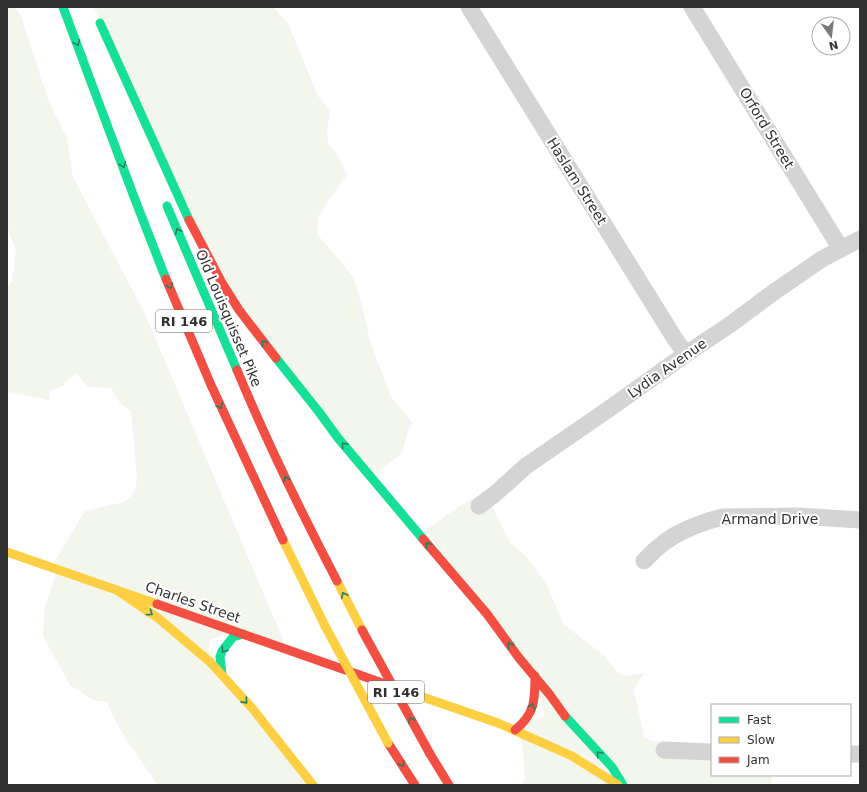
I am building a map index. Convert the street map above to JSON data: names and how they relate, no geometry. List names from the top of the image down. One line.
{"streets":{"main road":["Old Louisquisset Pike","RI 146","Charles Street"],"street":["Orford Street","Haslam Street","Lydia Avenue","Armand Drive"]},"crossings":[["Orford Street","Lydia Avenue"],["Haslam Street","Lydia Avenue"]],"legend":["Fast","Slow","Jam"],"north":"bottom"}
